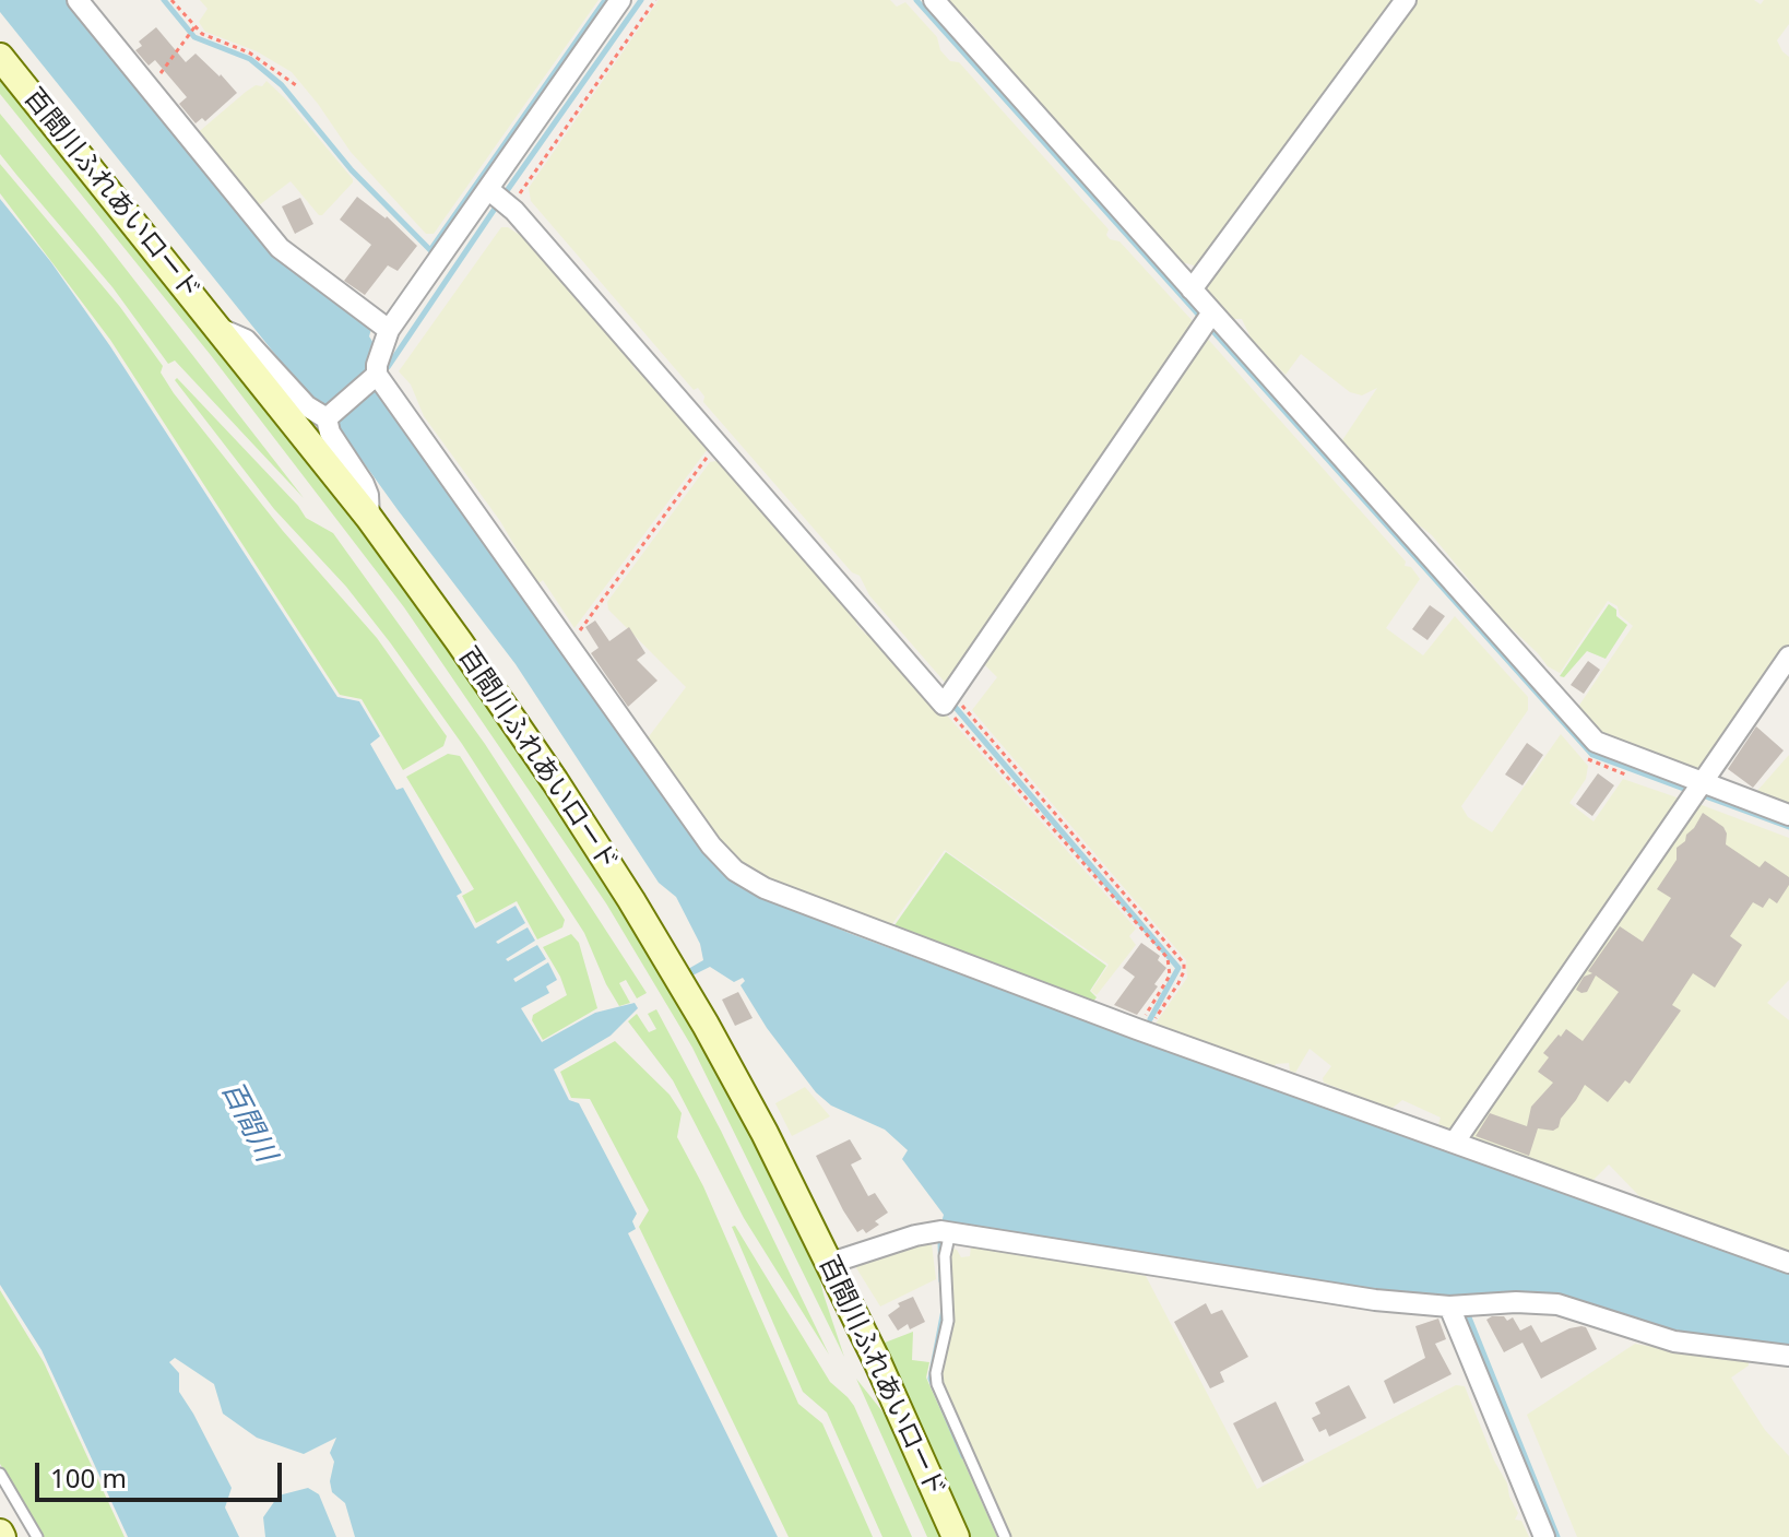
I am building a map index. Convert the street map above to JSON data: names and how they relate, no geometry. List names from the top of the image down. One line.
{"streets":{"street":["百間川ふれあいロード"]},"water":["百間川"],"scale_bar":"100 m"}
